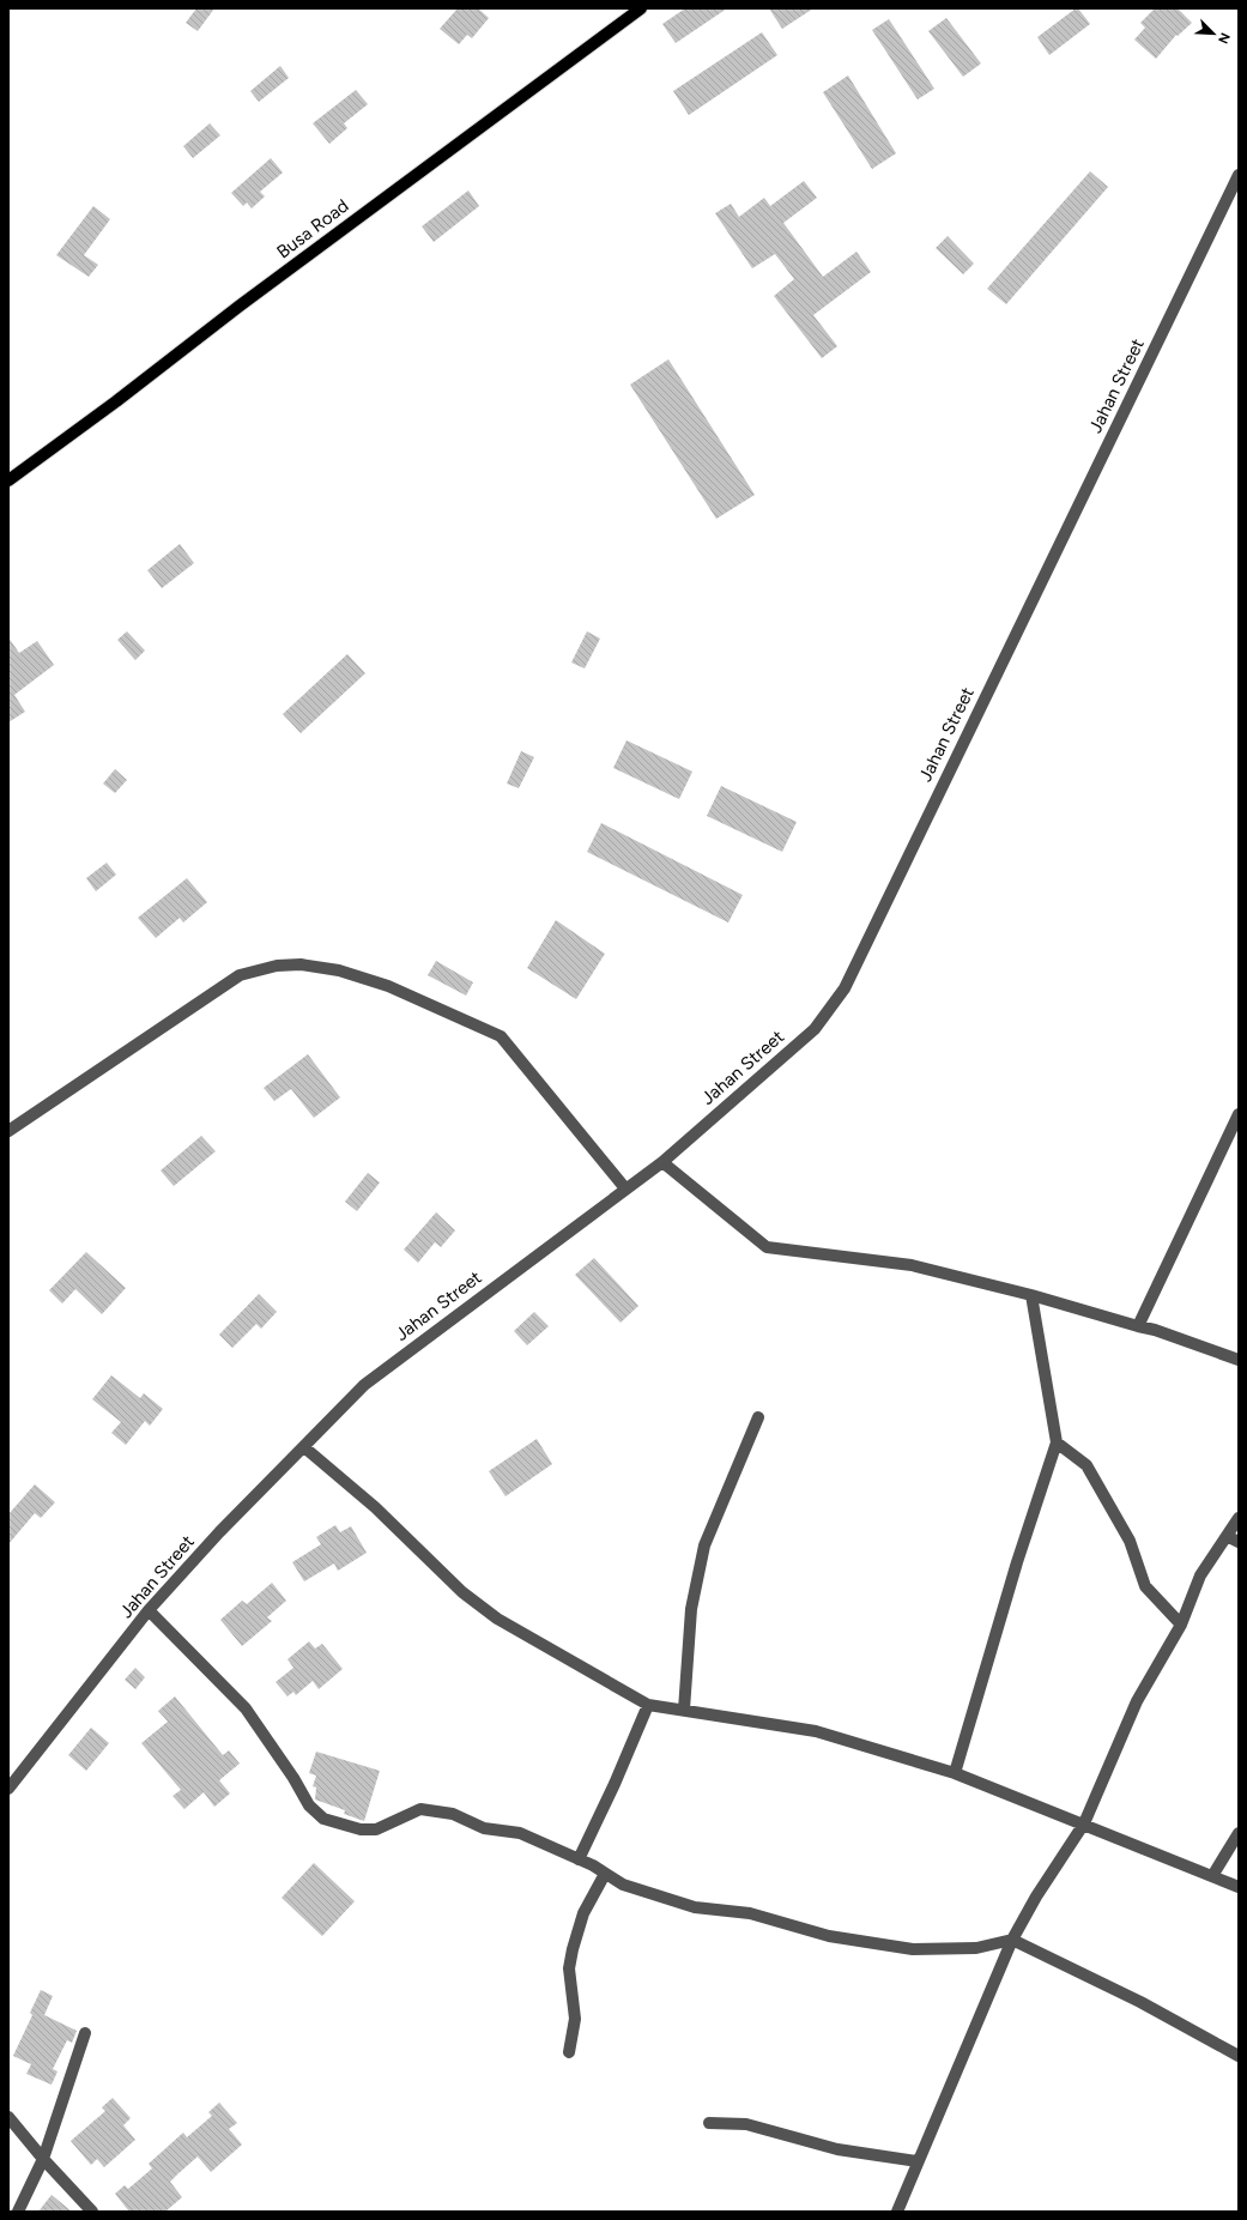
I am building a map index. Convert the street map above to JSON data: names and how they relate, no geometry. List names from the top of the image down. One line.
{"streets":{"main road":["Busa Road"],"street":["Jahan Street"]},"north":"bottom right"}
